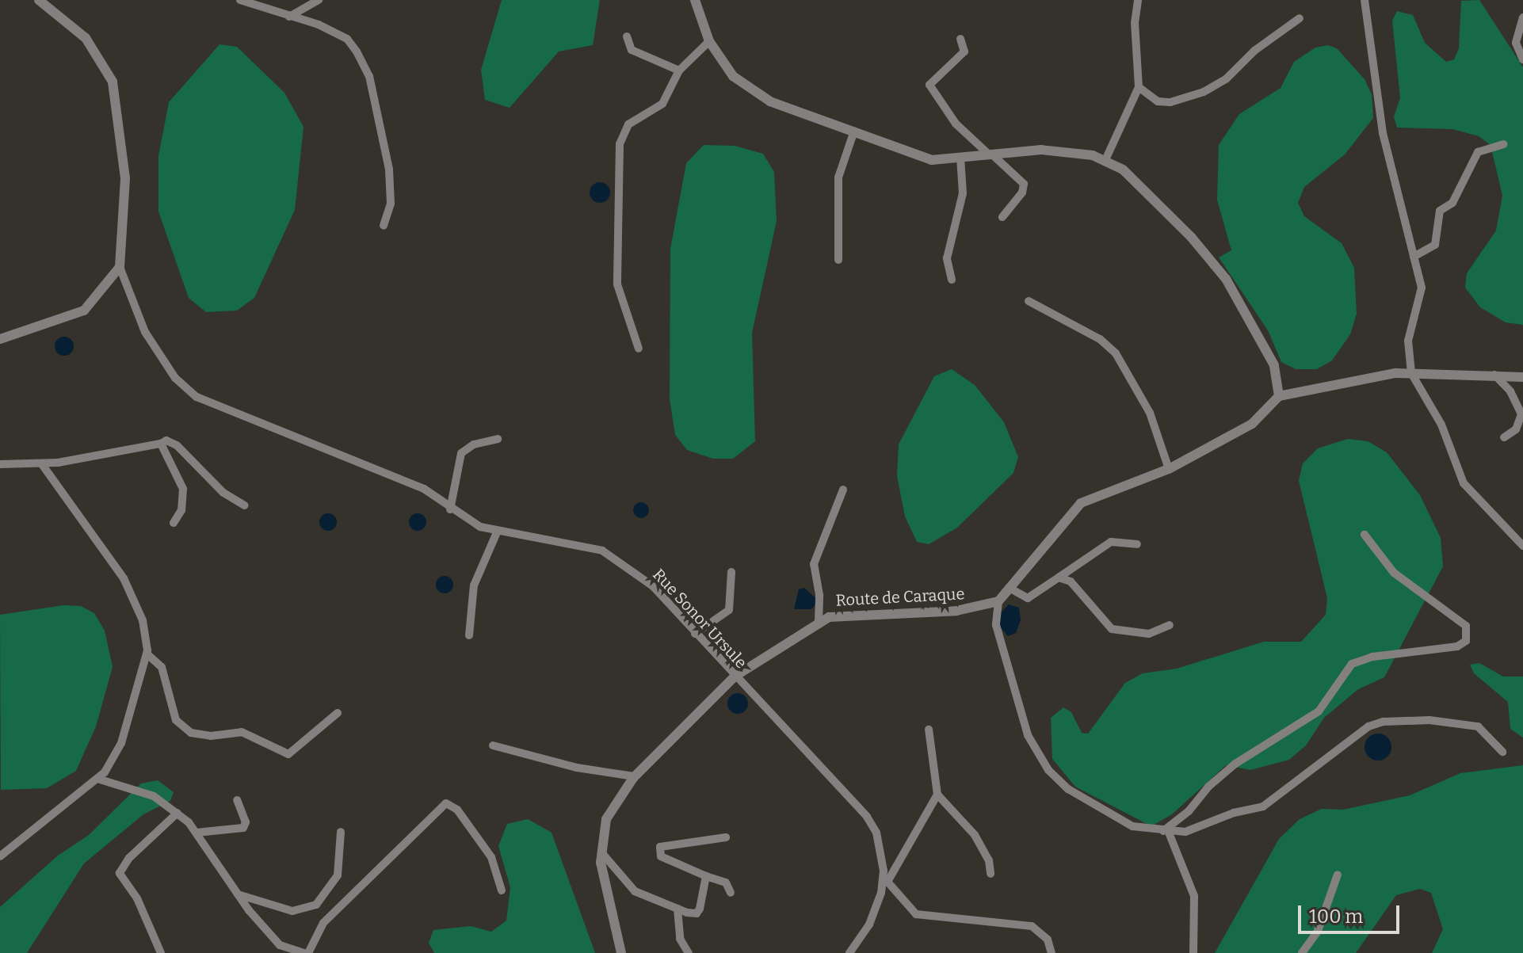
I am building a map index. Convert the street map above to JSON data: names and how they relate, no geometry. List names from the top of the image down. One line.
{"streets":{"street":["Route de Caraque","Rue Sonor Ursule"]},"crossings":[["Route de Caraque","Rue Sonor Ursule"]],"scale_bar":"100 m"}
